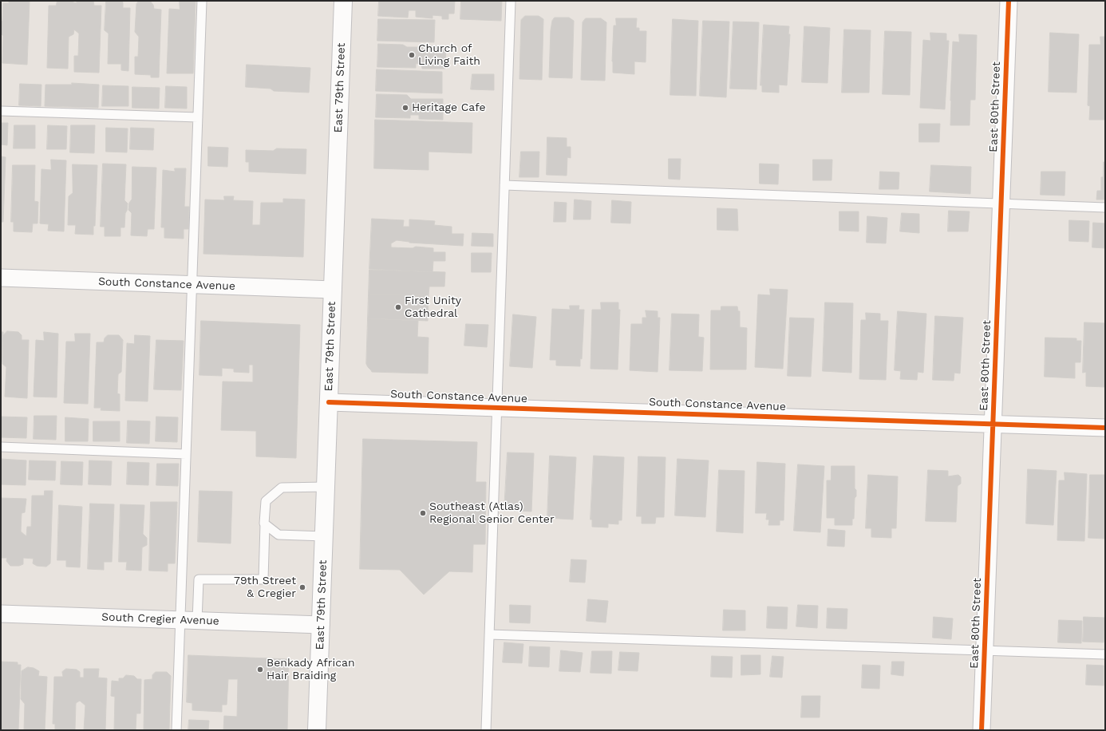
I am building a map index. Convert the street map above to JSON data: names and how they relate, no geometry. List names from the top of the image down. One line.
{"streets":{"main road":["East 79th Street"],"street":["East 80th Street","South Constance Avenue","South Cregier Avenue"]},"crossings":[["East 79th Street","South Constance Avenue"],["East 79th Street","South Cregier Avenue"],["East 80th Street","South Constance Avenue"]],"places":["Church of Living Faith","Heritage Cafe","First Unity Cathedral","Southeast (Atlas) Regional Senior Center","79th Street & Cregier","Benkady African Hair Braiding"]}
